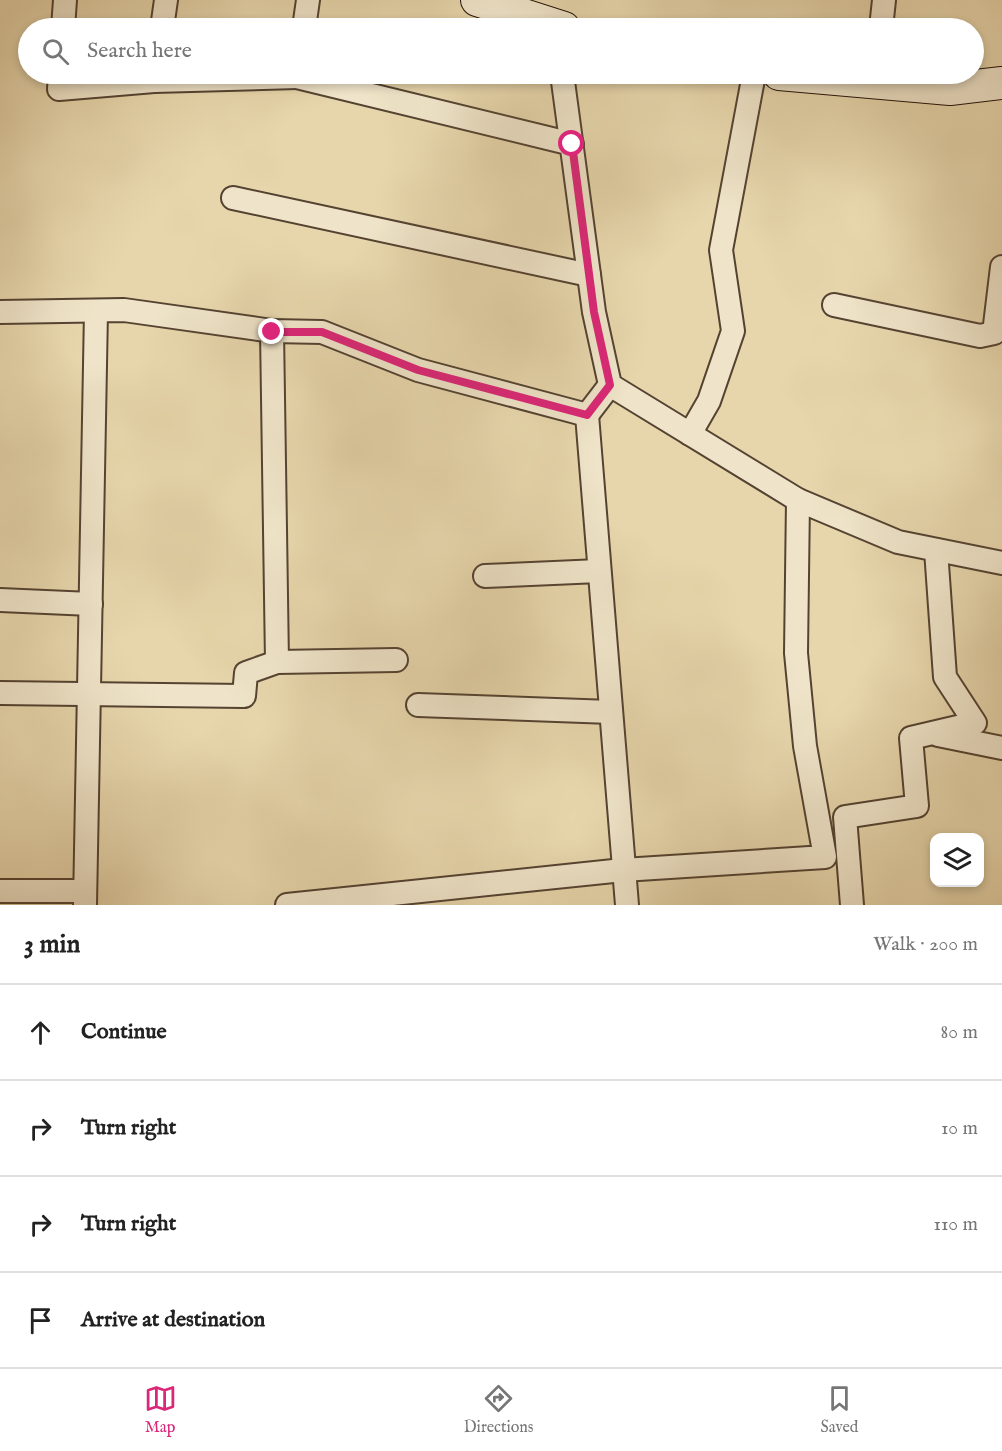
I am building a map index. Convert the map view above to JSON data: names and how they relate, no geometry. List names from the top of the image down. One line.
{"page":{"search":"Search here","heading":["3 min","Walk · 200 m"],"list":[["Continue","80 m"],["Turn right","10 m"],["Turn right","110 m"],"Arrive at destination"],"nav":["Map","Directions","Saved"]}}
